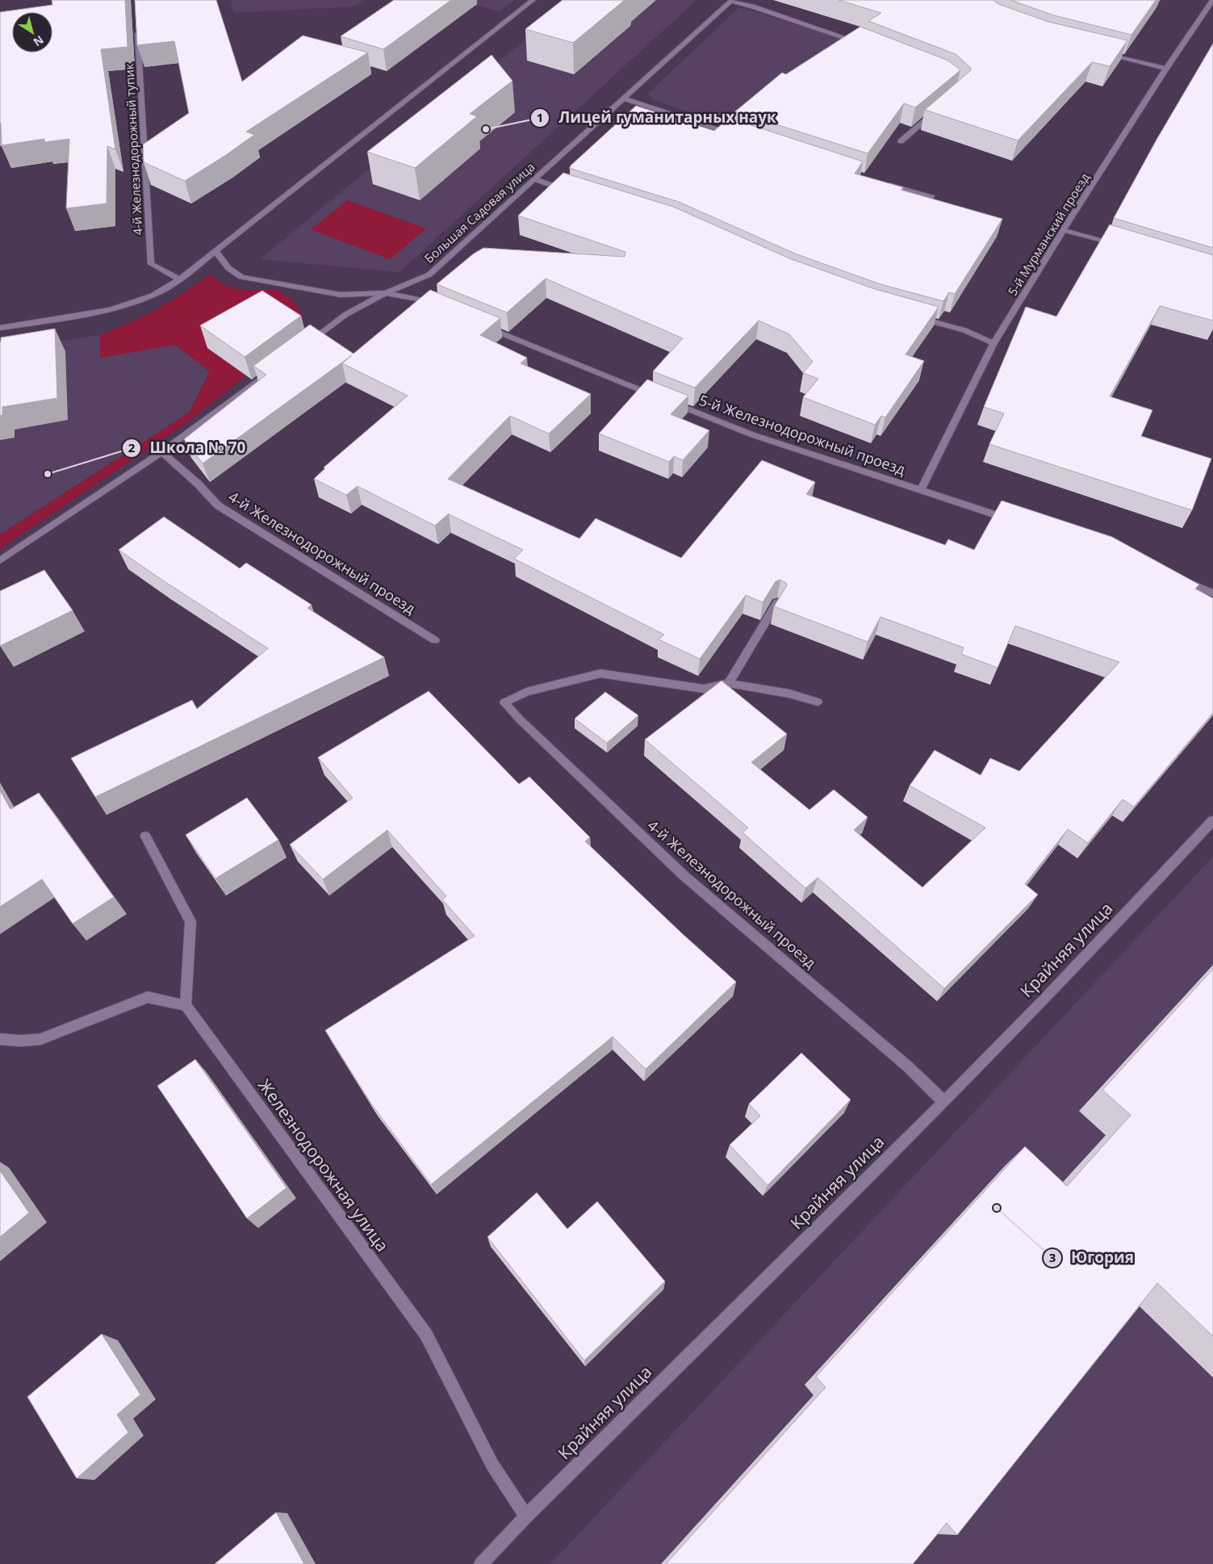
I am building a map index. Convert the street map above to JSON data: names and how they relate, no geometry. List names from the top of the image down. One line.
{"streets":{"street":["4-й Железнодорожный тупик","Большая Садовая улица","5-й Мурманский проезд","5-й Железнодорожный проезд","4-й Железнодорожный проезд","Крайняя улица","Железнодорожная улица"]},"crossings":[["5-й Мурманский проезд","5-й Железнодорожный проезд"],["4-й Железнодорожный проезд","Крайняя улица"],["Крайняя улица","Железнодорожная улица"]],"places":["Лицей гуманитарных наук","Школа № 70","Югория"],"north":"bottom right"}
